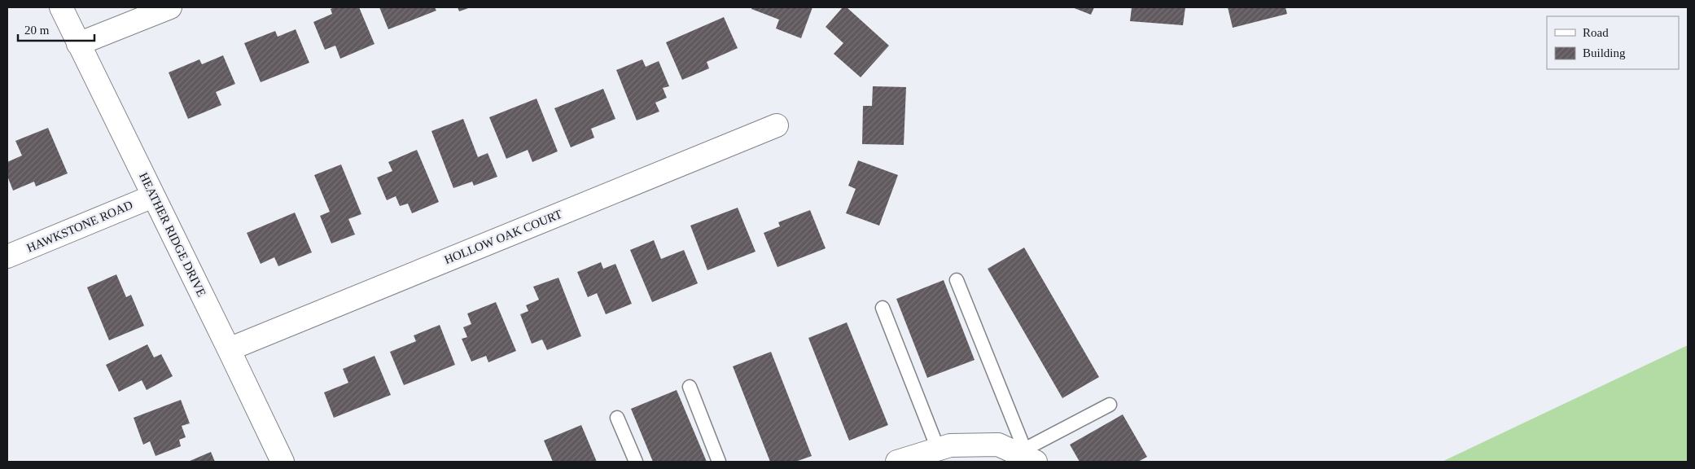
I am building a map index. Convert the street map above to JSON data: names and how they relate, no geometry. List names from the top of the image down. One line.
{"streets":{"street":["HAWKSTONE ROAD","HEATHER RIDGE DRIVE","HOLLOW OAK COURT"]},"crossings":[["HAWKSTONE ROAD","HEATHER RIDGE DRIVE"],["HEATHER RIDGE DRIVE","HOLLOW OAK COURT"]],"legend":["Road","Building"],"scale_bar":"20 m"}
